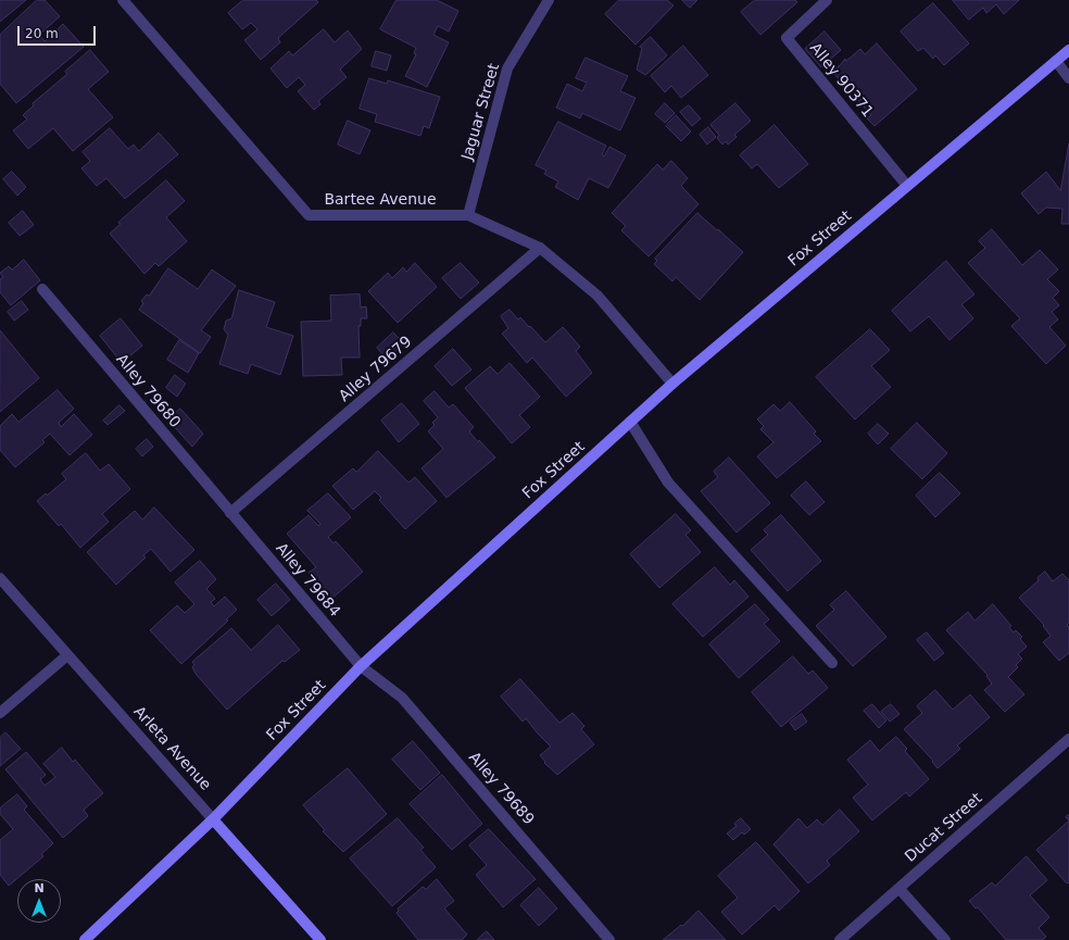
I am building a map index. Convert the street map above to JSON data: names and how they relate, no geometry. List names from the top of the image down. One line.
{"streets":{"main road":["Fox Street","Arleta Avenue"],"street":["Alley 90371","Jaguar Street","Bartee Avenue","Alley 79679","Alley 79680","Alley 79684","Alley 79689","Ducat Street"]},"crossings":[["Alley 90371","Fox Street"],["Jaguar Street","Bartee Avenue"],["Bartee Avenue","Fox Street"],["Bartee Avenue","Alley 79679"],["Fox Street","Alley 79684"],["Fox Street","Arleta Avenue"],["Fox Street","Alley 79689"],["Alley 79679","Alley 79680"],["Alley 79679","Alley 79684"],["Alley 79680","Alley 79684"],["Alley 79684","Alley 79689"]],"scale_bar":"20 m","north":"top"}
